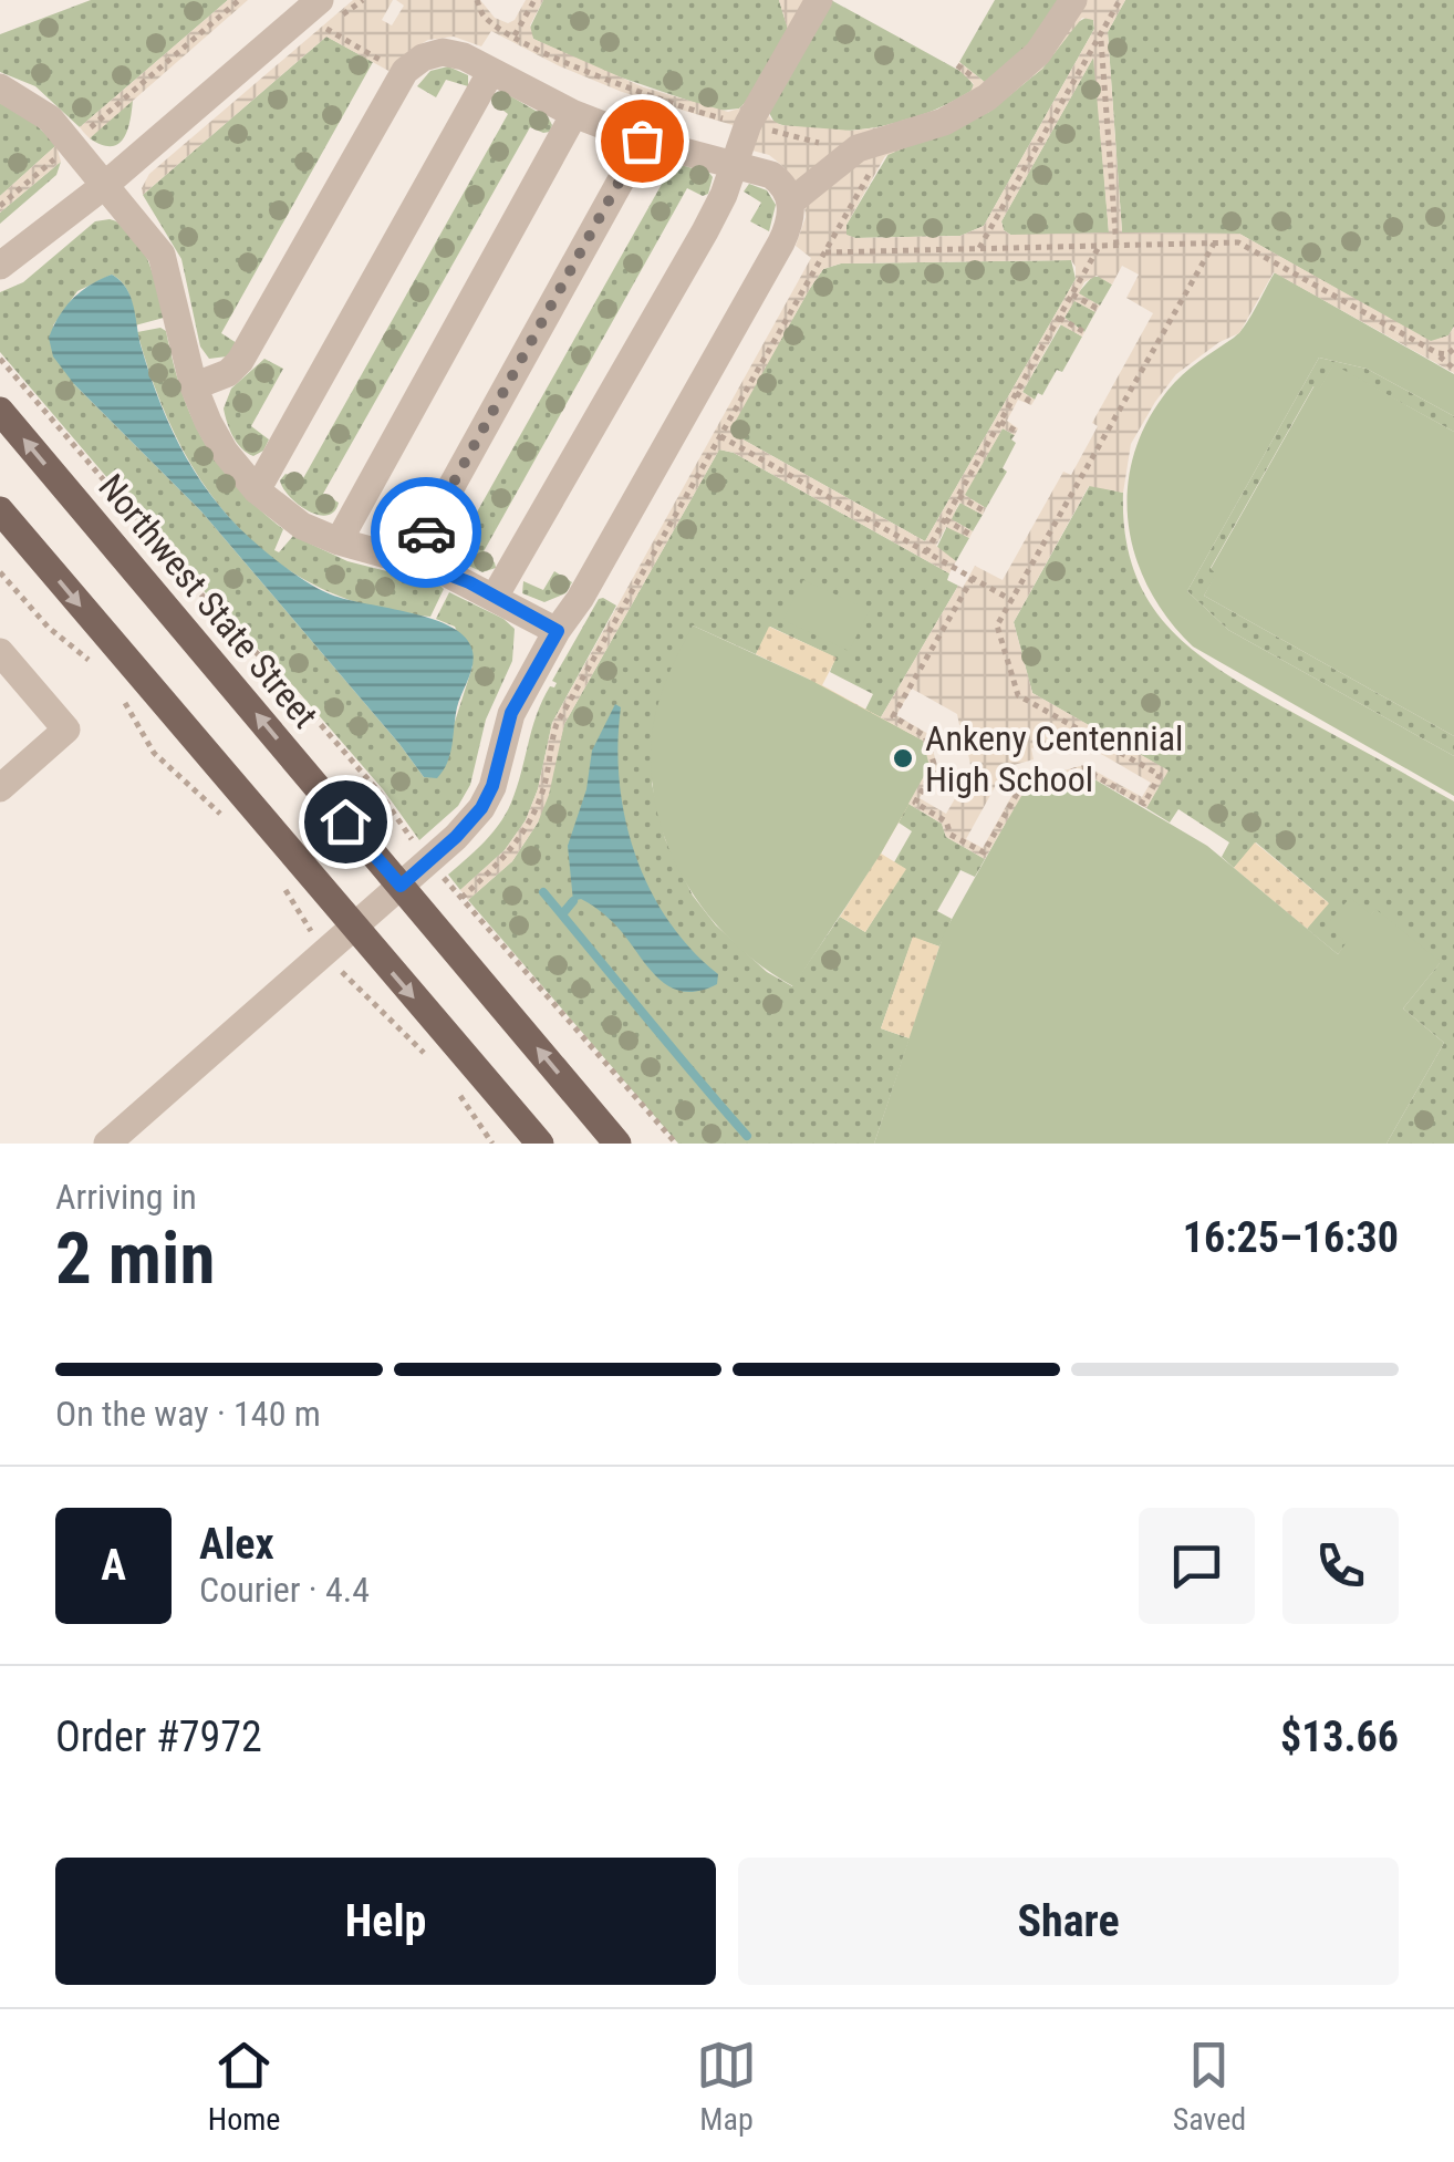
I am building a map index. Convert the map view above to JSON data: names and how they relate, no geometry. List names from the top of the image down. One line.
{"streets":{"main road":["Northwest State Street"]},"places":["Ankeny Centennial High School"],"page":{"heading":["2 min","Arriving in","16:25–16:30"],"panel":["Alex","Courier · 4.4","Order #7972","$13.66"],"bar":"On the way · 140 m","round":"A","buttons":["Help","Share"],"tabs":["Home","Map","Saved"]}}
